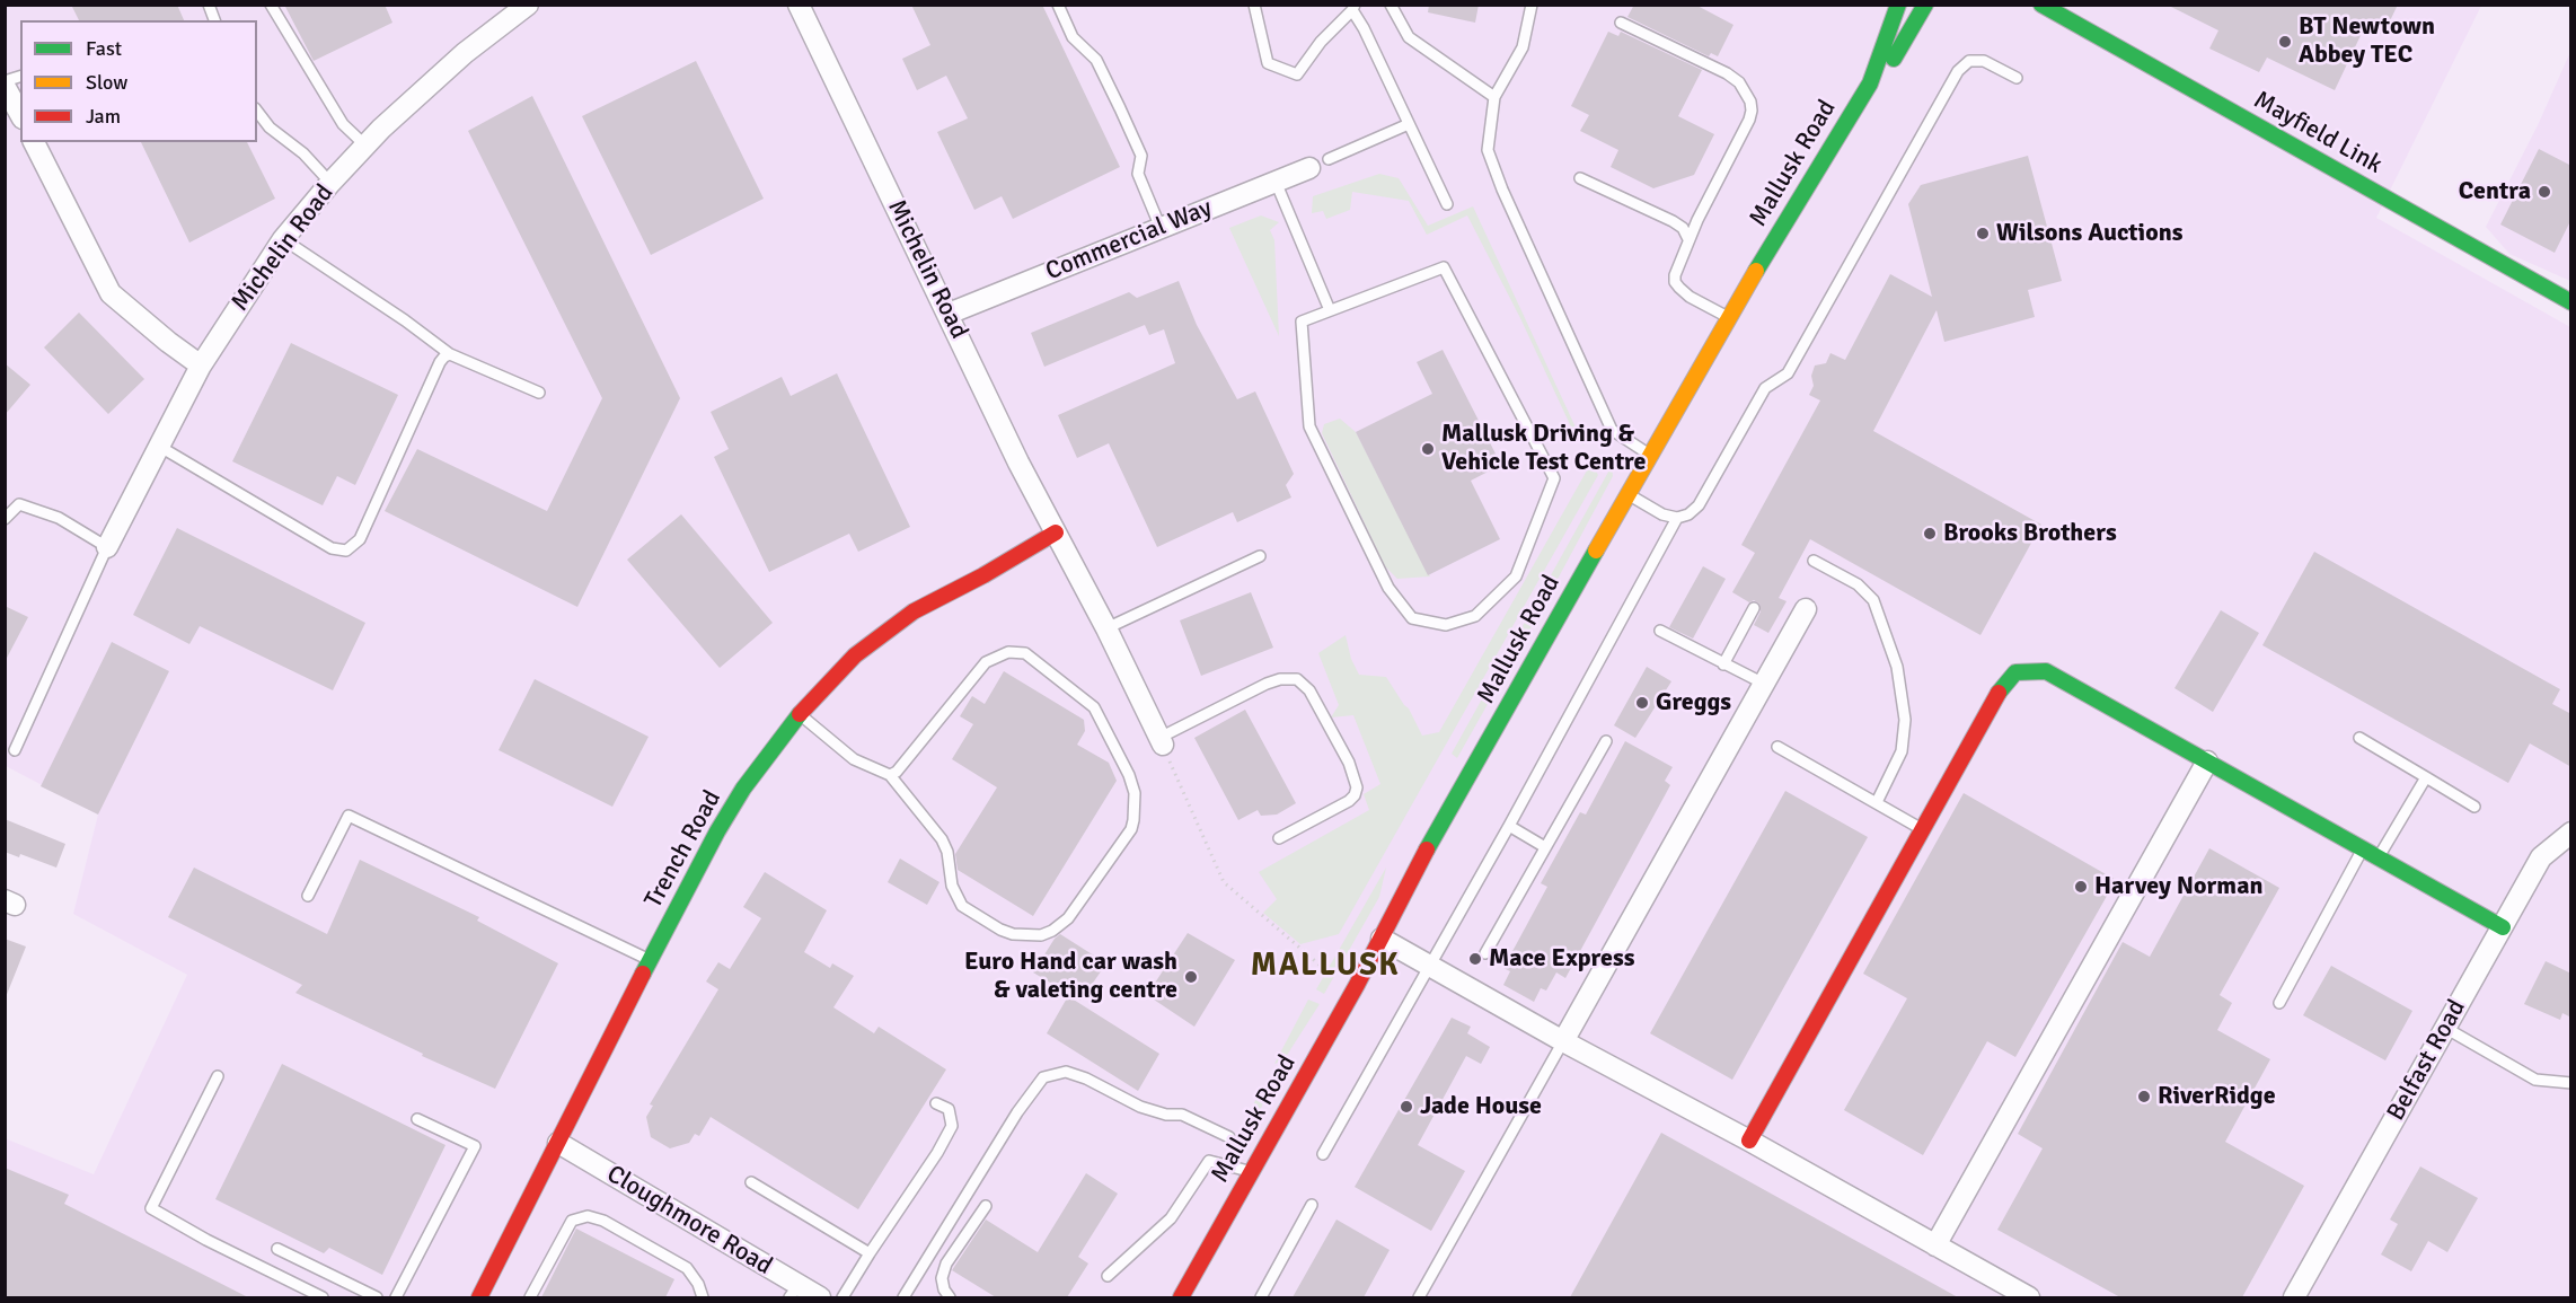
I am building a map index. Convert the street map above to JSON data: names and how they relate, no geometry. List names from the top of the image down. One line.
{"streets":{"street":["Mayfield Link","Mallusk Road","Commercial Way","Michelin Road","Trench Road","Belfast Road","Cloughmore Road"]},"crossings":[["Commercial Way","Michelin Road"],["Michelin Road","Trench Road"],["Trench Road","Cloughmore Road"]],"districts":["MALLUSK"],"places":["BT Newtown Abbey TEC","Centra","Wilsons Auctions","Mallusk Driving & Vehicle Test Centre","Brooks Brothers","Greggs","Harvey Norman","Mace Express","Euro Hand car wash & valeting centre","RiverRidge","Jade House"],"legend":["Fast","Slow","Jam"]}
